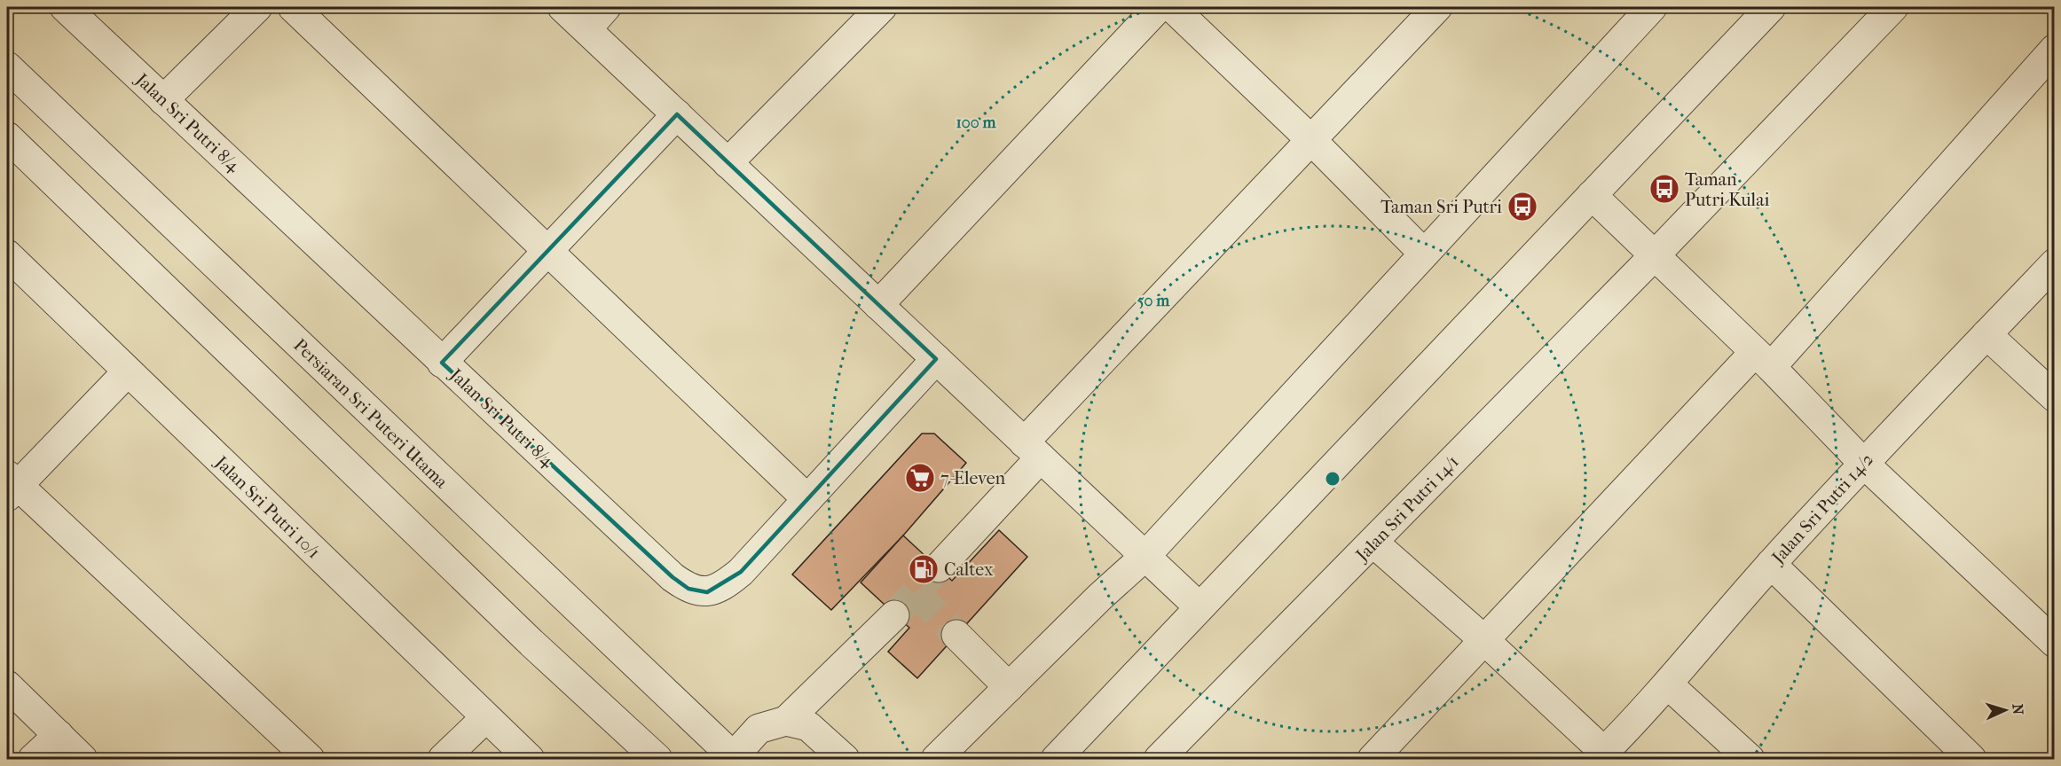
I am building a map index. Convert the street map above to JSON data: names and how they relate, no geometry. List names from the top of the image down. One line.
{"streets":{"street":["Jalan Sri Putri 8/4","Persiaran Sri Puteri Utama","Jalan Sri Putri 10/1","Jalan Sri Putri 14/1","Jalan Sri Putri 14/2"]},"places":{"bus stop":["Taman Putri Kulai","Taman Sri Putri"],"supermarket":["7-Eleven"],"fuel station":["Caltex"]},"north":"right","rings":["100 m","50 m"]}
